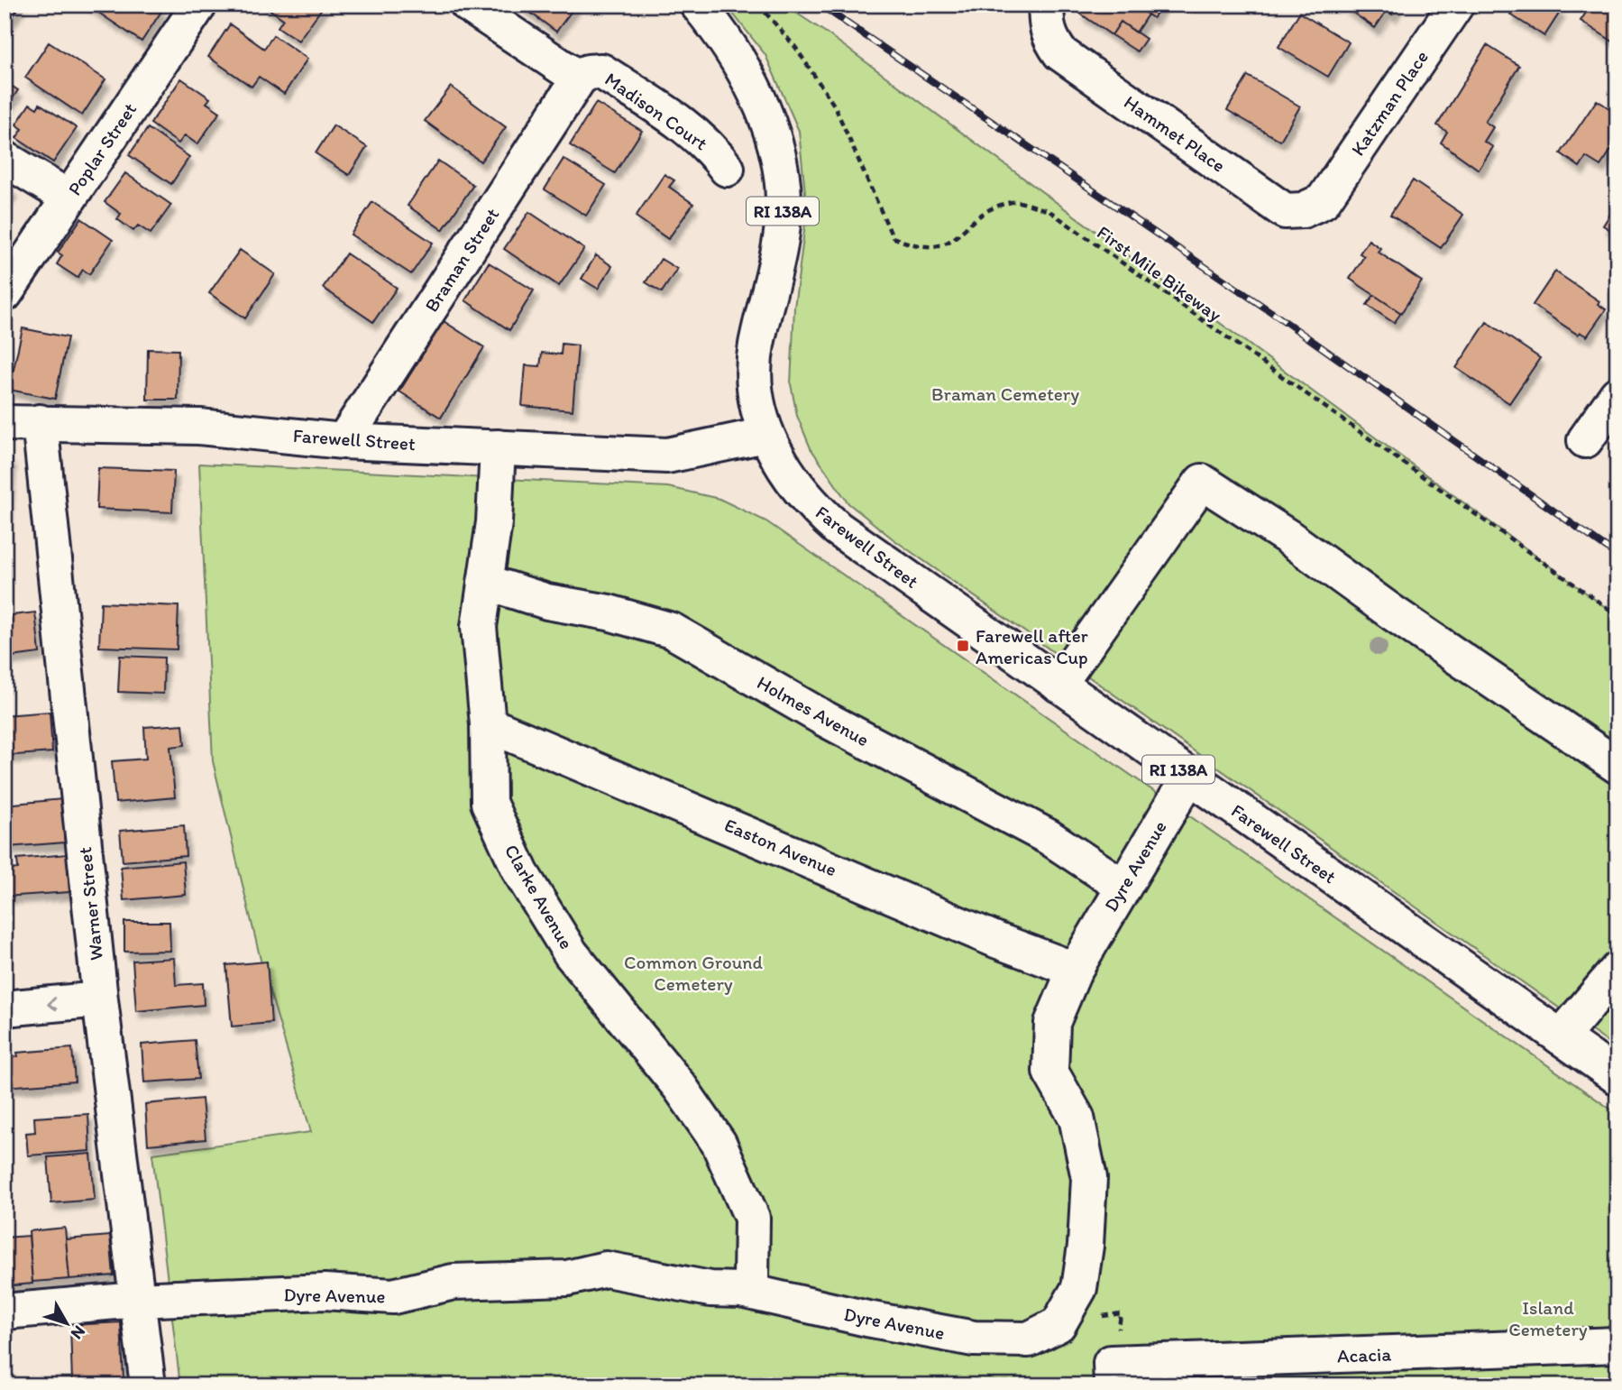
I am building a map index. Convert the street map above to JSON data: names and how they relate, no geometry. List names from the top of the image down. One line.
{"streets":{"street":["Katzman Place","Madison Court","Hammet Place","Poplar Street","RI 138A","Braman Street","Farewell Street","Holmes Avenue","Easton Avenue","Dyre Avenue","Clarke Avenue","Warner Street","Acacia"],"path":["First Mile Bikeway"]},"crossings":[["Katzman Place","Hammet Place"],["Madison Court","Braman Street"],["RI 138A","Farewell Street"],["Braman Street","Farewell Street"],["Farewell Street","Dyre Avenue"],["Farewell Street","Clarke Avenue"],["Farewell Street","Warner Street"],["Holmes Avenue","Dyre Avenue"],["Holmes Avenue","Clarke Avenue"],["Easton Avenue","Dyre Avenue"],["Easton Avenue","Clarke Avenue"],["Dyre Avenue","Clarke Avenue"],["Dyre Avenue","Warner Street"]],"parks":["Braman Cemetery","Common Ground Cemetery","Island Cemetery"],"places":{"transit":["Farewell after Americas Cup"]},"north":"bottom right"}
